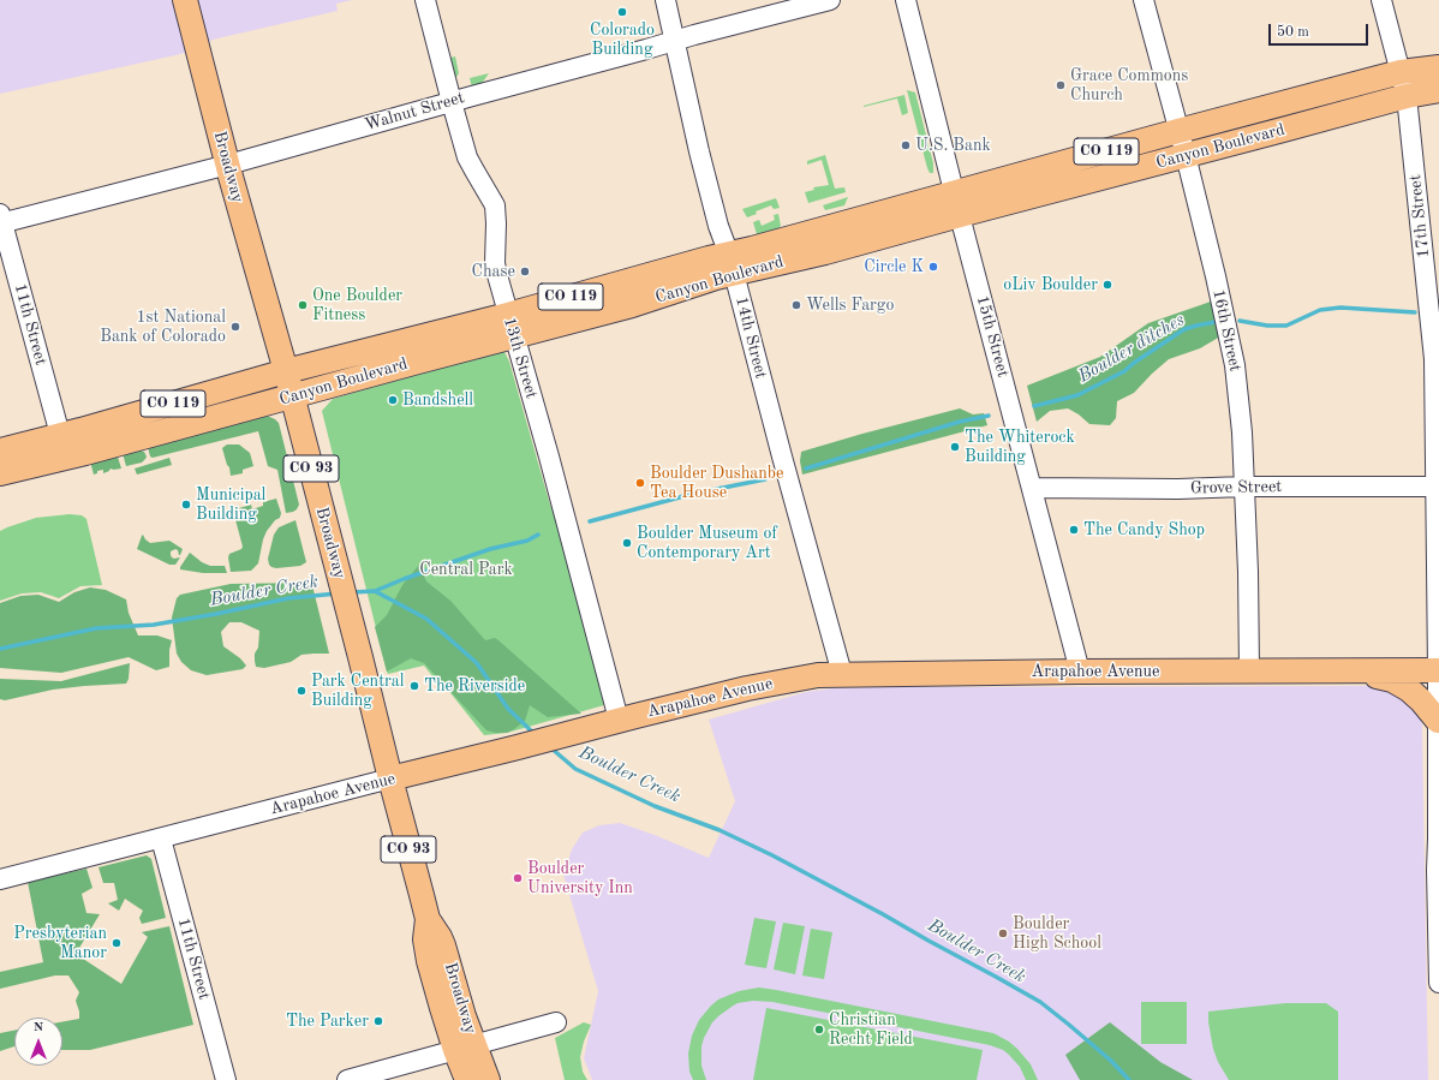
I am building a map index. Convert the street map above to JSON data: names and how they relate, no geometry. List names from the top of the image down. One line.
{"streets":{"main road":["Canyon Boulevard","CO 119","Broadway","CO 93","Arapahoe Avenue"],"street":["Walnut Street","17th Street","11th Street","16th Street","15th Street","14th Street","13th Street","Grove Street"]},"crossings":[["Walnut Street","Broadway"],["Walnut Street","11th Street"],["Walnut Street","14th Street"],["Walnut Street","13th Street"],["Canyon Boulevard","Broadway"],["Canyon Boulevard","17th Street"],["Canyon Boulevard","11th Street"],["Canyon Boulevard","16th Street"],["Canyon Boulevard","15th Street"],["Canyon Boulevard","14th Street"],["Canyon Boulevard","13th Street"],["Broadway","Arapahoe Avenue"],["17th Street","Grove Street"],["17th Street","Arapahoe Avenue"],["11th Street","Arapahoe Avenue"],["16th Street","Grove Street"],["16th Street","Arapahoe Avenue"],["15th Street","Grove Street"],["15th Street","Arapahoe Avenue"],["14th Street","Arapahoe Avenue"],["13th Street","Arapahoe Avenue"]],"water":["Boulder ditches","Boulder Creek"],"parks":["Central Park"],"places":["Colorado Building","Grace Commons Church","U.S. Bank","Circle K","Chase","oLiv Boulder","One Boulder Fitness","Wells Fargo","1st National Bank of Colorado","Bandshell","The Whiterock Building","Boulder Dushanbe Tea House","Municipal Building","The Candy Shop","Boulder Museum of Contemporary Art","The Riverside","Park Central Building","Boulder University Inn","Boulder High School","Presbyterian Manor","The Parker","Christian Recht Field"],"scale_bar":"50 m","north":"top"}
